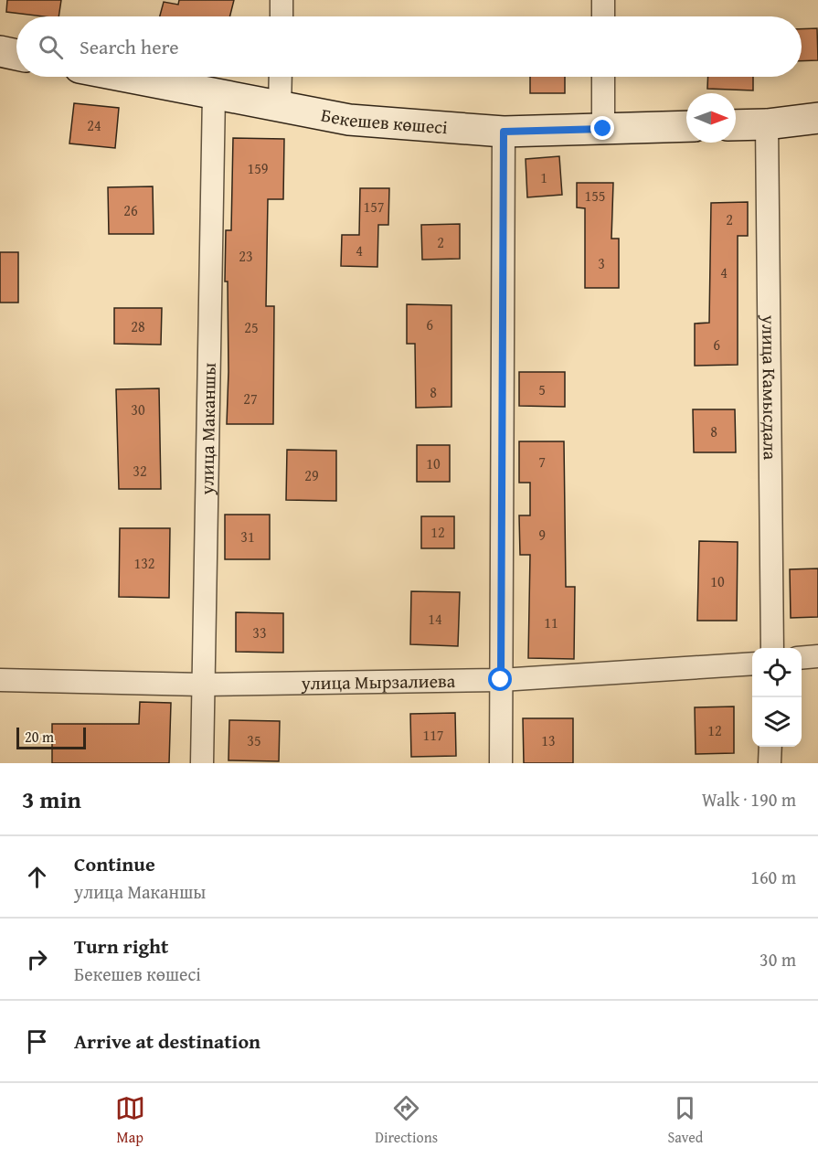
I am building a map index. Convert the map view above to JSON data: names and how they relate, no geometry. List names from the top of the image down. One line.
{"streets":{"main road":["Бекешев көшесі"],"street":["улица Камысдала","улица Маканшы","улица Мырзалиева"]},"crossings":[["Бекешев көшесі","улица Маканшы"],["улица Маканшы","улица Мырзалиева"]],"house_numbers":["24","159","1","155","157","26","2","2","4","23","3","4","6","28","25","6","5","8","27","30","8","7","10","32","29","12","9","31","132","10","14","11","33","12","117","35","13"],"scale_bar":"20 m","north":"right","page":{"search":"Search here","scale":"20 m","heading":["3 min","Walk · 190 m"],"list":[["Continue","улица Маканшы","160 m"],["Turn right","Бекешев көшесі","30 m"],"Arrive at destination"],"nav":["Map","Directions","Saved"]}}
